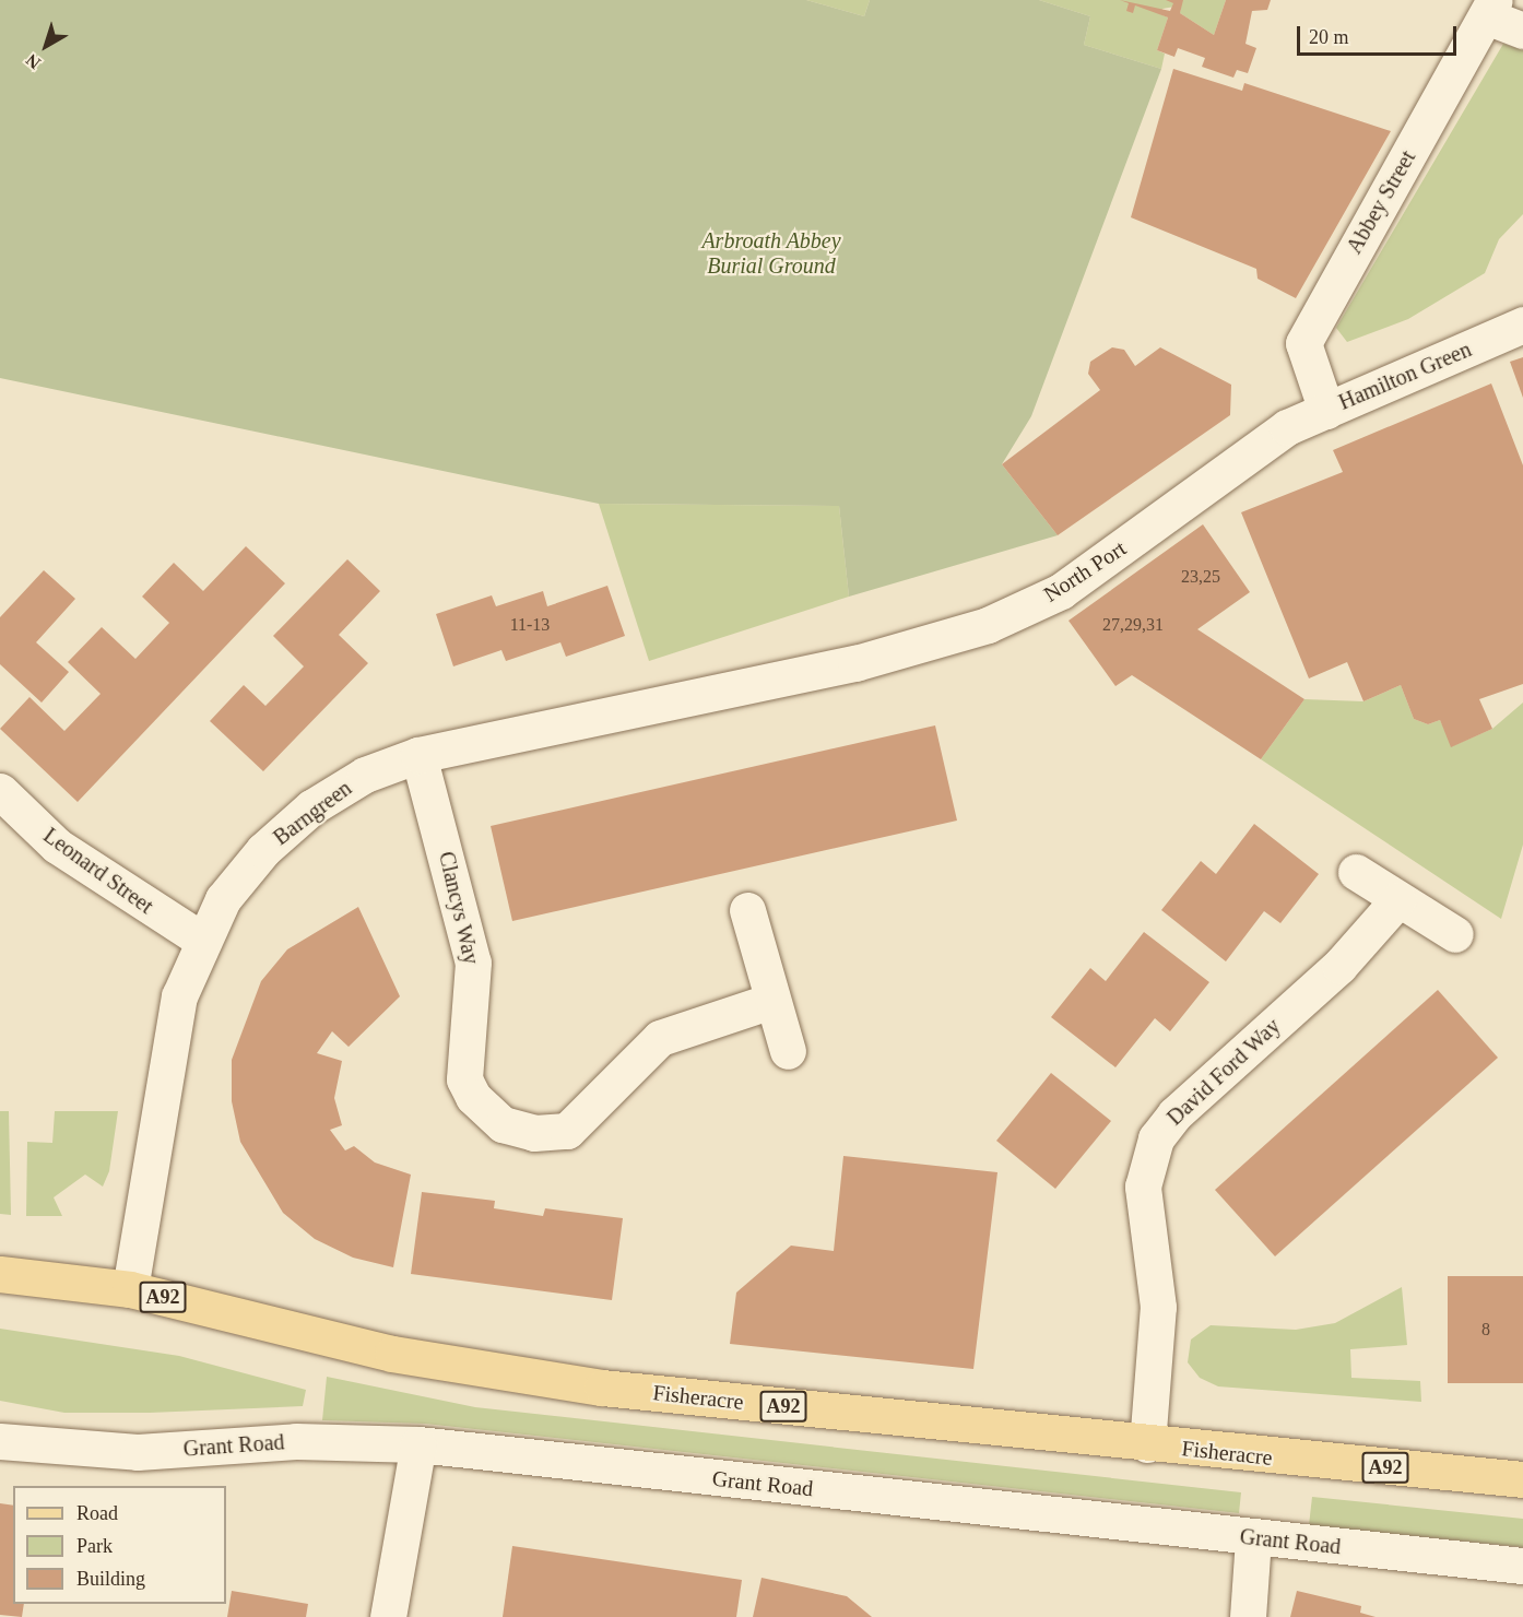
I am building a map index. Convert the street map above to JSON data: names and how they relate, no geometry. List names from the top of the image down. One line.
{"streets":{"main road":["A92","Fisheracre"],"street":["Abbey Street","Hamilton Green","North Port","Barngreen","Leonard Street","Clancys Way","David Ford Way","Grant Road"]},"crossings":[["Abbey Street","Hamilton Green"],["Hamilton Green","North Port"],["North Port","Barngreen"],["Barngreen","Leonard Street"],["Barngreen","Clancys Way"],["Barngreen","Fisheracre"],["David Ford Way","Fisheracre"]],"parks":["Arbroath Abbey Burial Ground"],"house_numbers":["23,25","11-13","27,29,31","8"],"legend":["Road","Park","Building"],"scale_bar":"20 m","north":"bottom left"}
